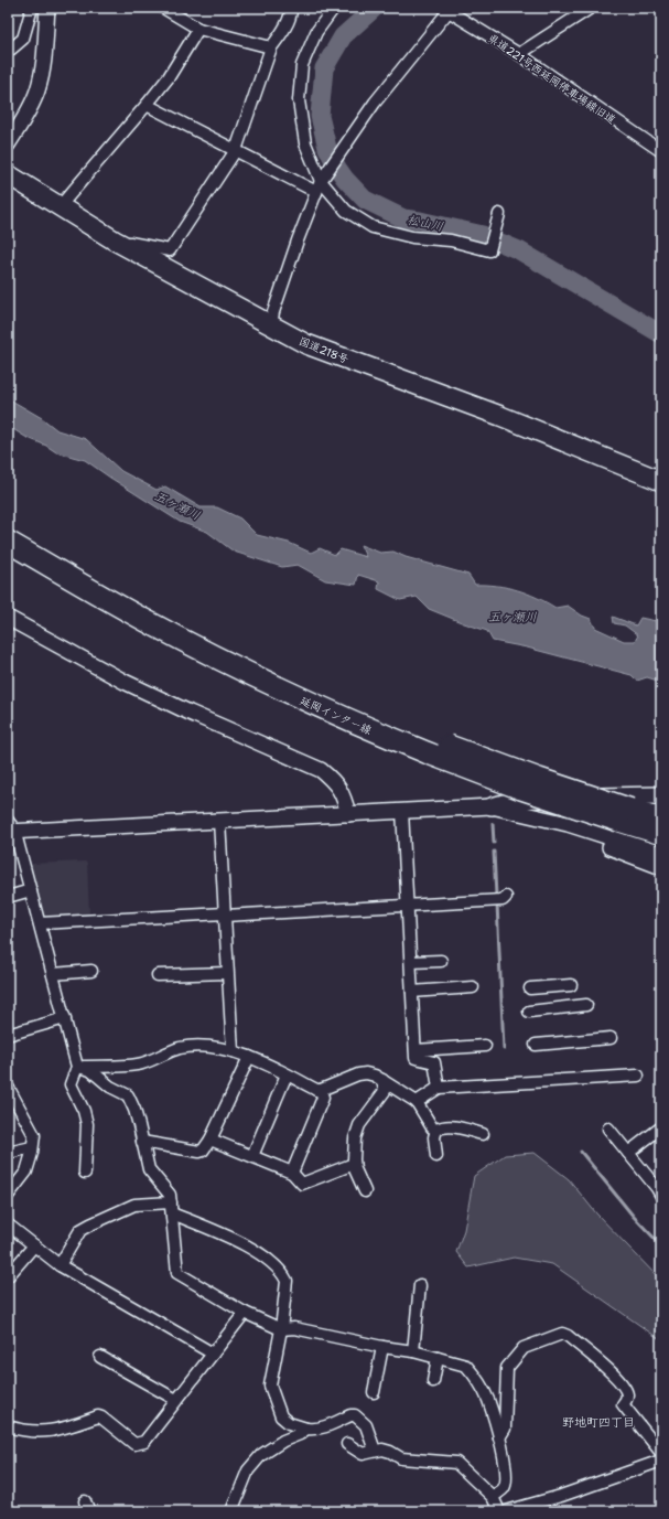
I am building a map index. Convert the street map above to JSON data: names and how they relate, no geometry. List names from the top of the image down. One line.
{"streets":{"highway":["国道218号","延岡インター線"],"street":["県道221号西延岡停車場線旧道"]},"districts":["野地町四丁目"],"water":["松山川","五ヶ瀬川"]}
